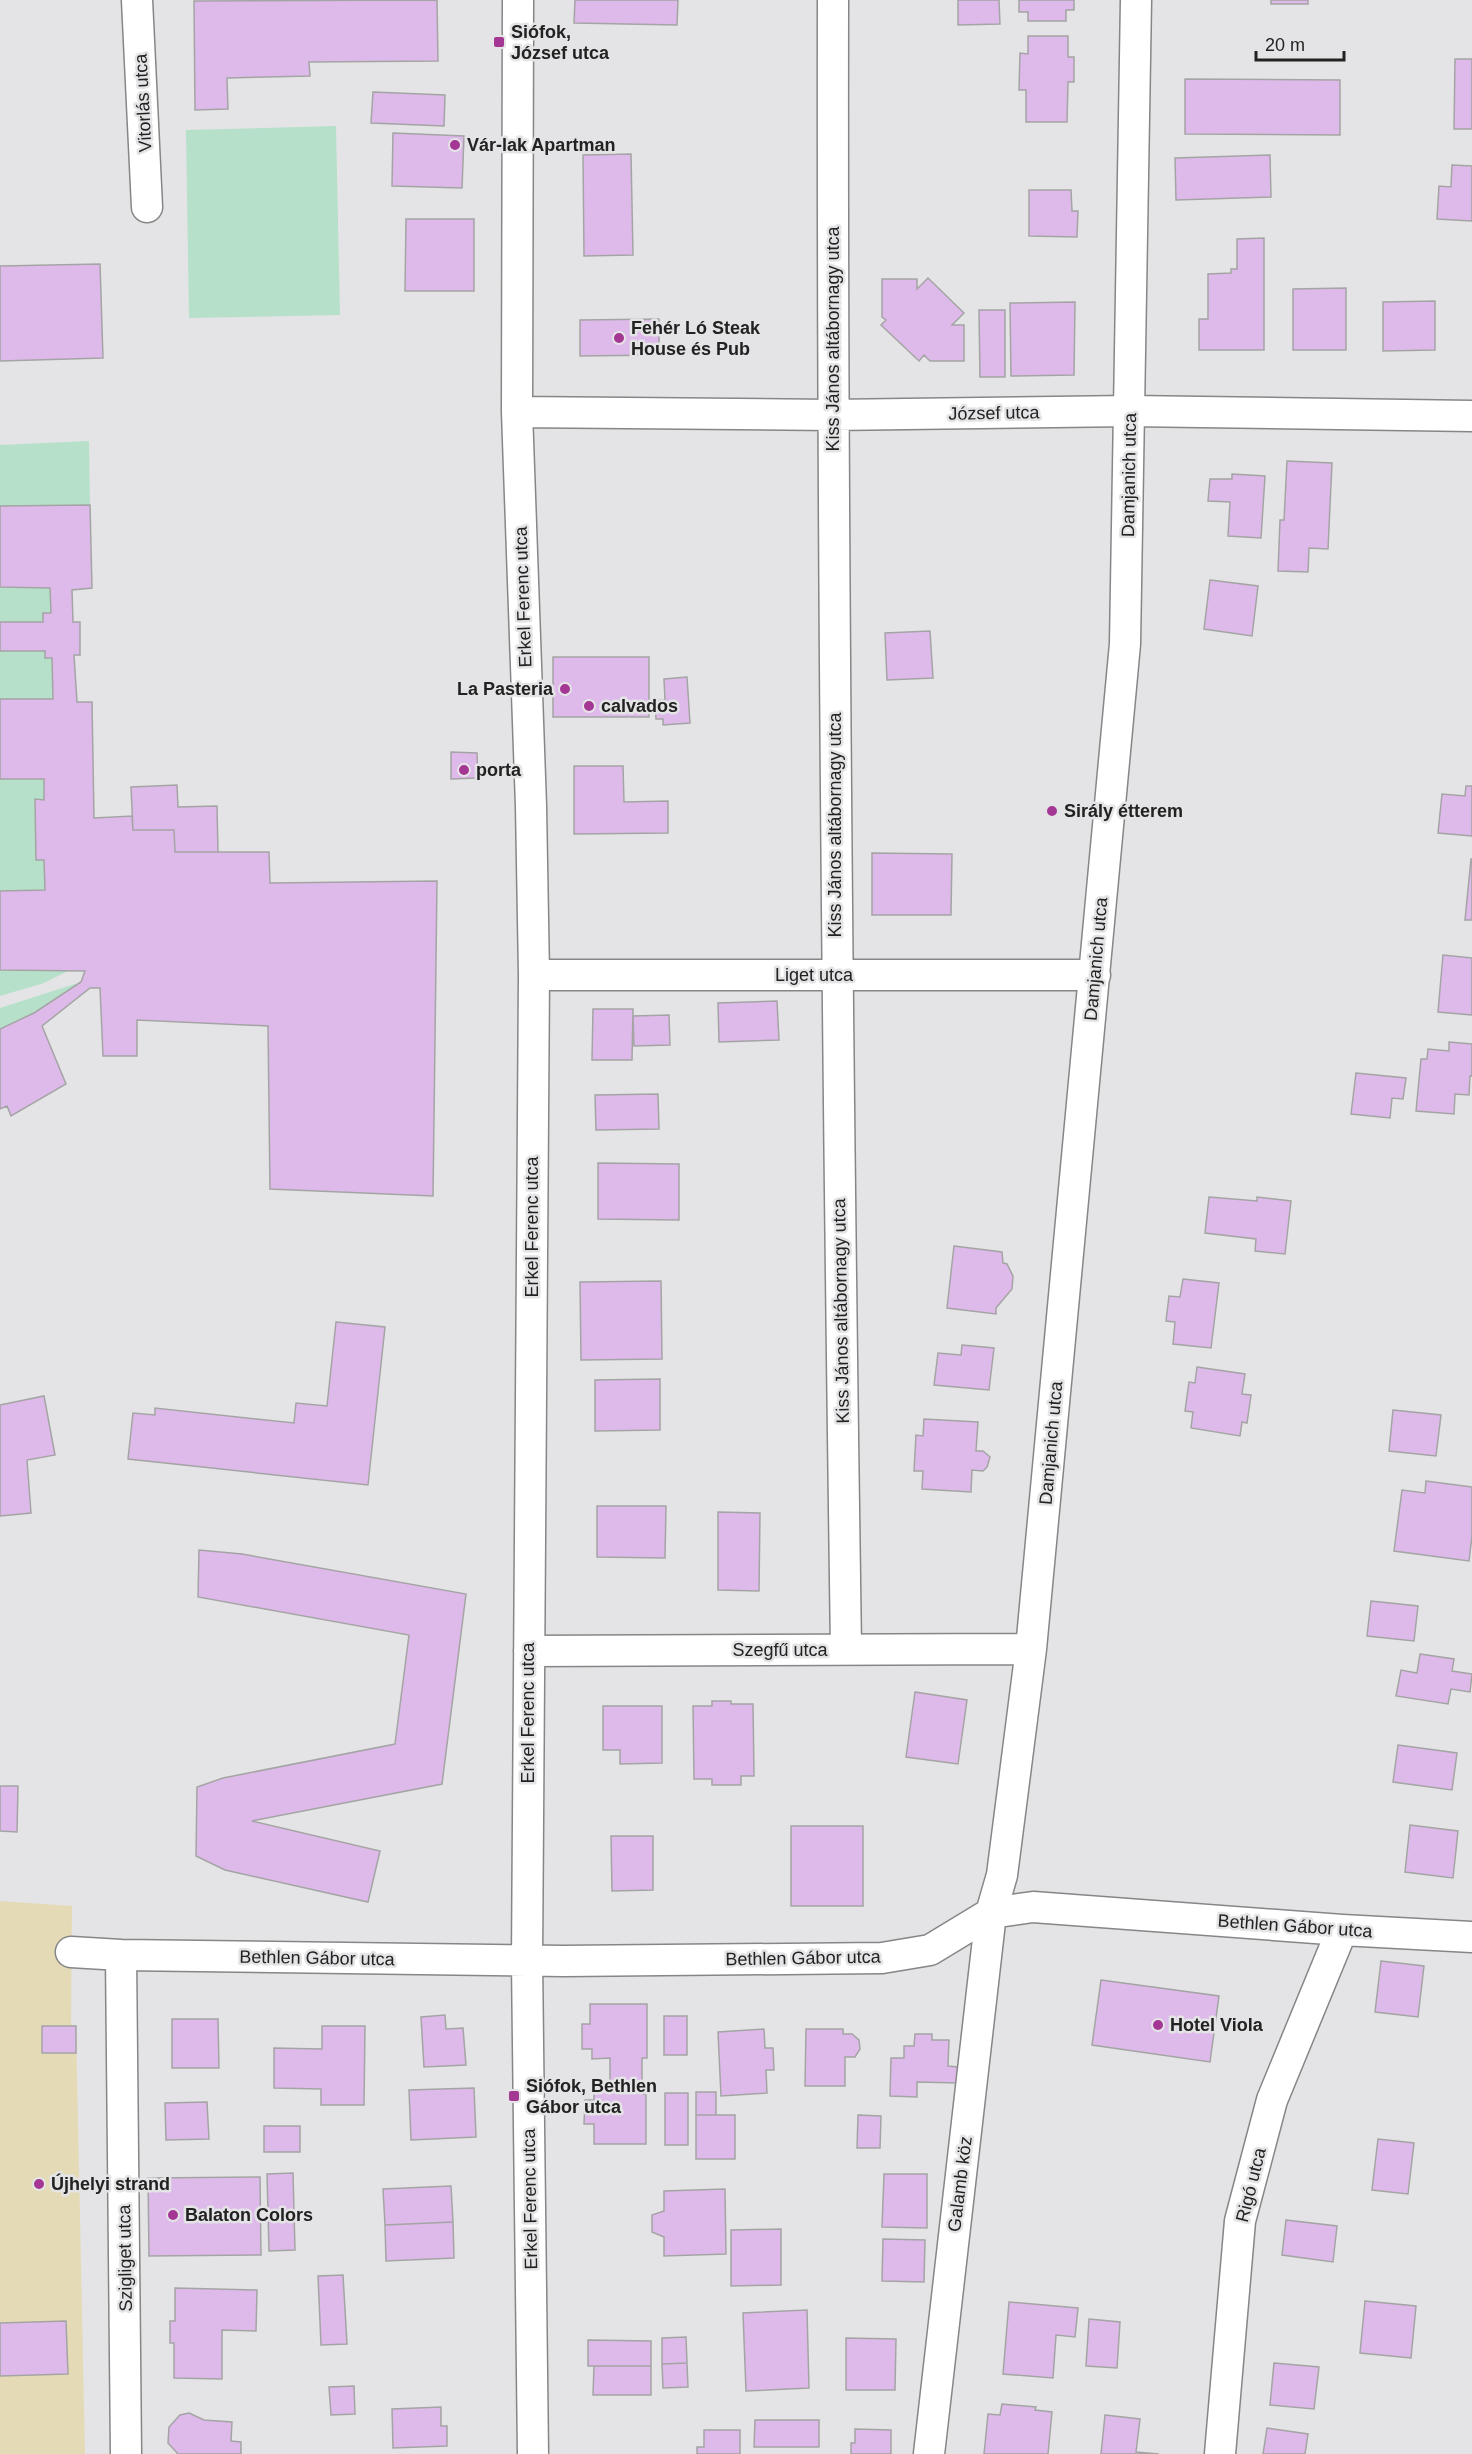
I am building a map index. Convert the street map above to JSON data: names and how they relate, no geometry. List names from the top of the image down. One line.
{"streets":{"street":["Vitorlás utca","Kiss János altábornagy utca","József utca","Damjanich utca","Erkel Ferenc utca","Liget utca","Szegfű utca","Bethlen Gábor utca","Galamb köz","Rigó utca","Szigliget utca"]},"crossings":[["Kiss János altábornagy utca","József utca"],["Kiss János altábornagy utca","Liget utca"],["Kiss János altábornagy utca","Szegfű utca"],["József utca","Damjanich utca"],["József utca","Erkel Ferenc utca"],["Damjanich utca","Liget utca"],["Damjanich utca","Szegfű utca"],["Damjanich utca","Bethlen Gábor utca"],["Damjanich utca","Galamb köz"],["Erkel Ferenc utca","Liget utca"],["Erkel Ferenc utca","Szegfű utca"],["Erkel Ferenc utca","Bethlen Gábor utca"],["Bethlen Gábor utca","Galamb köz"],["Bethlen Gábor utca","Rigó utca"],["Bethlen Gábor utca","Szigliget utca"]],"places":{"transit":["Siófok, József utca","Siófok, Bethlen Gábor utca"],"other":["Vár-lak Apartman","Fehér Ló Steak House és Pub","La Pasteria","calvados","porta","Sirály étterem","Hotel Viola","Újhelyi strand","Balaton Colors"]},"scale_bar":"20 m"}
